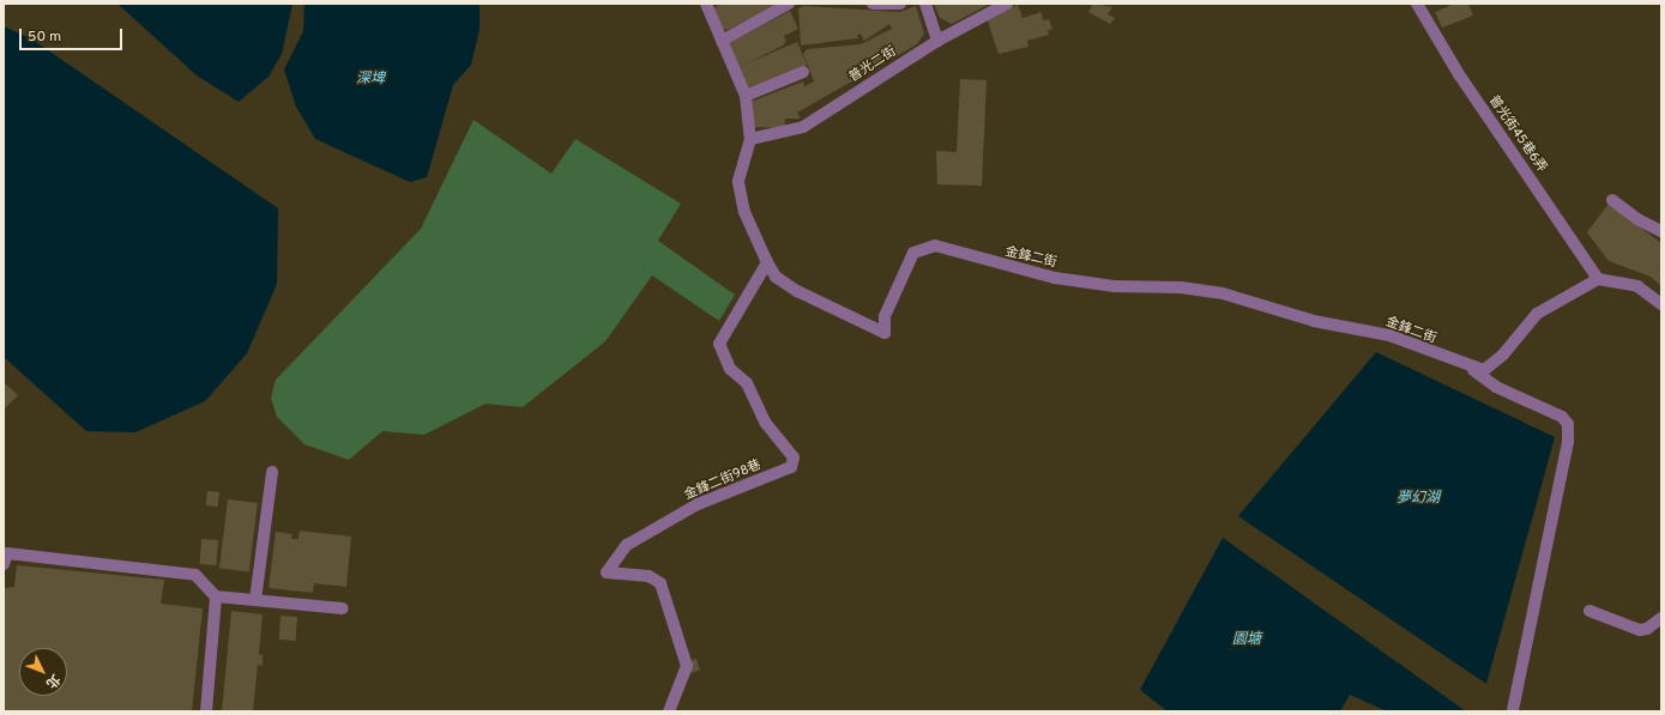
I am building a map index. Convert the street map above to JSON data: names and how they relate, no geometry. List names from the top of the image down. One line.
{"streets":{"lane":["普光二街","普光街45巷6弄","金鋒二街","金鋒二街98巷"]},"crossings":[["普光二街","金鋒二街"],["金鋒二街","金鋒二街98巷"]],"water":["深埤","夢幻湖","園塘"],"scale_bar":"50 m","north":"bottom right"}
